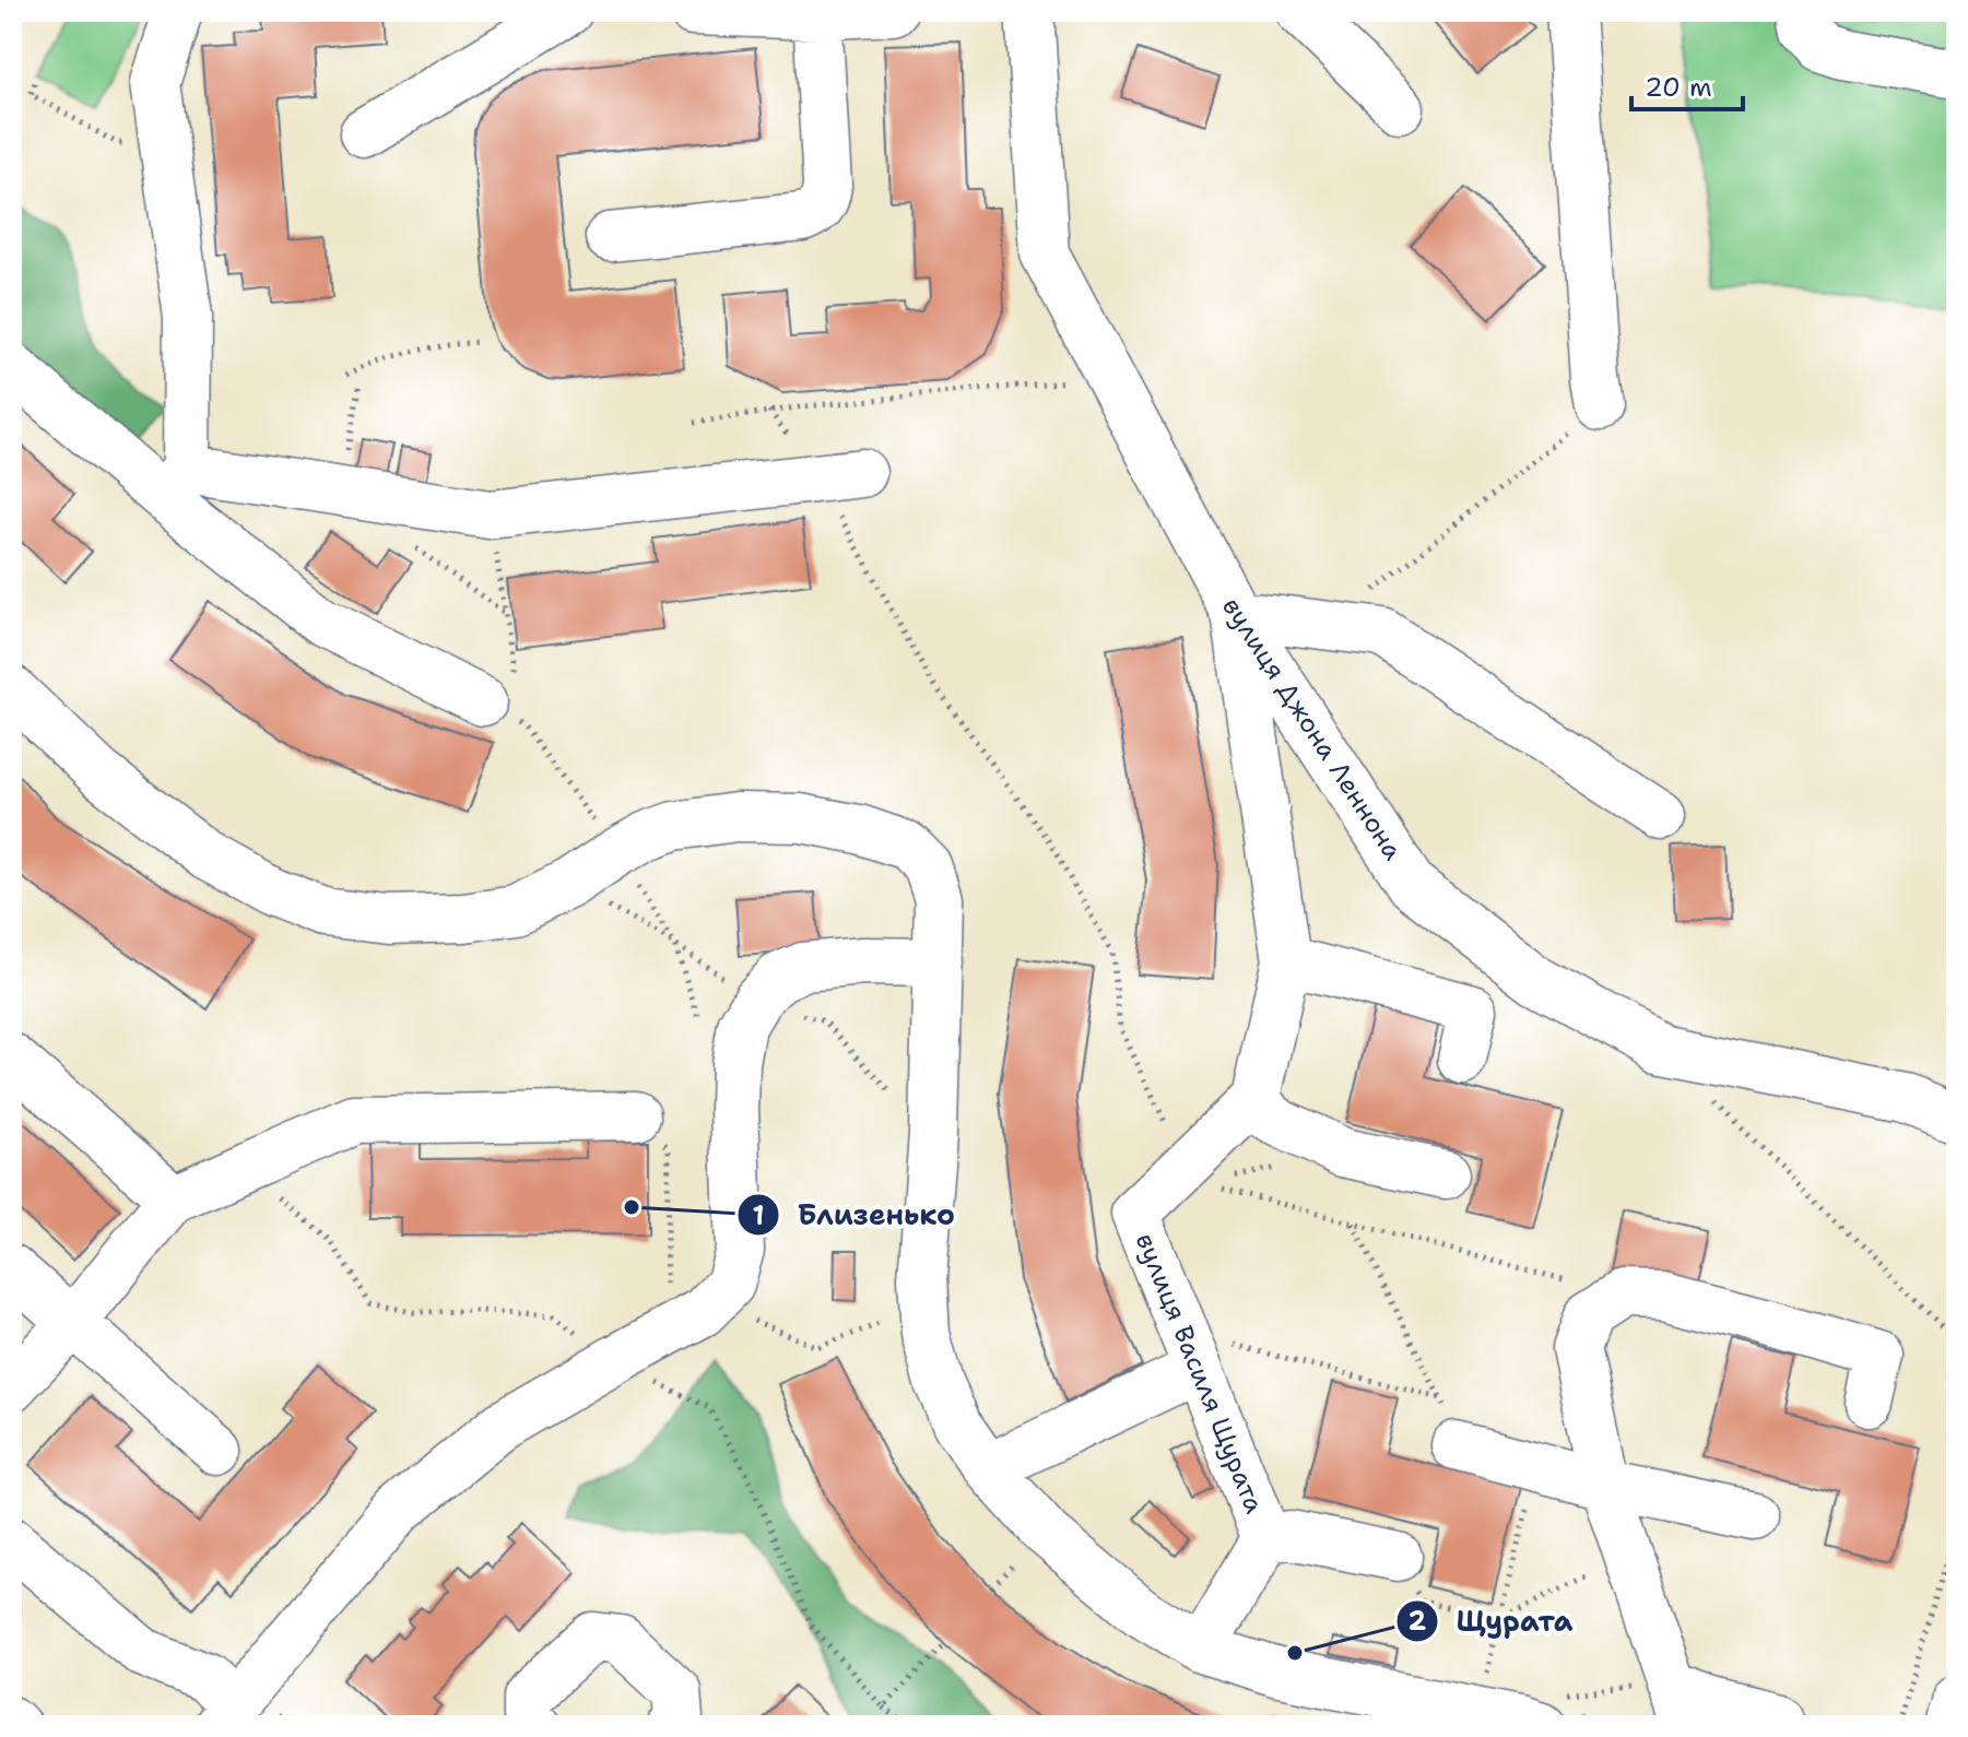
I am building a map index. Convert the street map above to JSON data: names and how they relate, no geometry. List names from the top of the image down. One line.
{"streets":{"street":["вулиця Джона Леннона","вулиця Василя Щурата"]},"places":["Близенько","Щурата"],"scale_bar":"20 m"}
